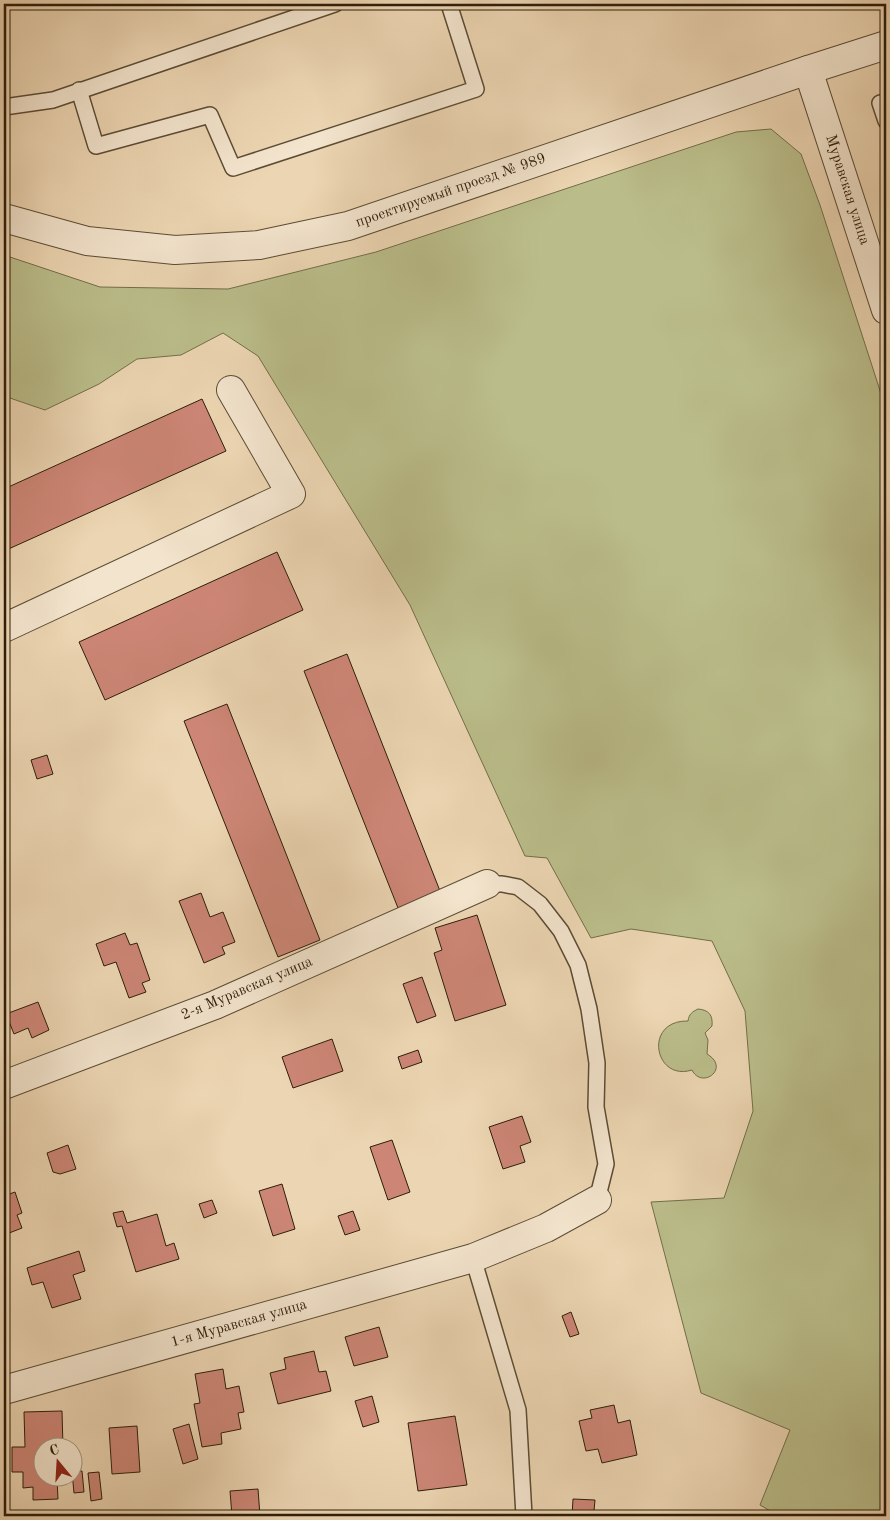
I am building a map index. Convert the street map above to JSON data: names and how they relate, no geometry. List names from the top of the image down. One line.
{"streets":{"street":["Муравская улица","проектируемый проезд № 989","2-я Муравская улица","1-я Муравская улица"]},"crossings":[["Муравская улица","проектируемый проезд № 989"]],"north":"top"}
